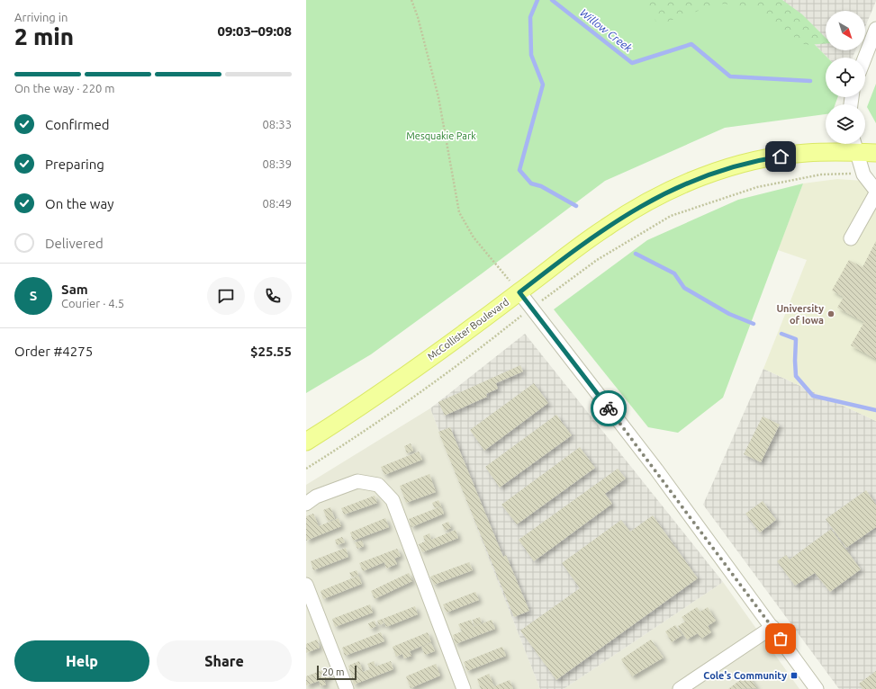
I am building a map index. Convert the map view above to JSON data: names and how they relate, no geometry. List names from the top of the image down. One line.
{"streets":{"main road":["McCollister Boulevard"]},"water":["Willow Creek"],"parks":["Mesquakie Park"],"places":{"other":["University of Iowa"],"transit":["Cole's Community"]},"scale_bar":"20 m","north":"bottom right","page":{"heading":["2 min","Arriving in","09:03–09:08"],"panel":["Sam","Courier · 4.5","Order #4275","$25.55"],"bar":"On the way · 220 m","list":[["Confirmed","08:33"],["Preparing","08:39"],["On the way","08:49"],"Delivered"],"round":"S","buttons":["Help","Share"],"scale":"20 m"}}
